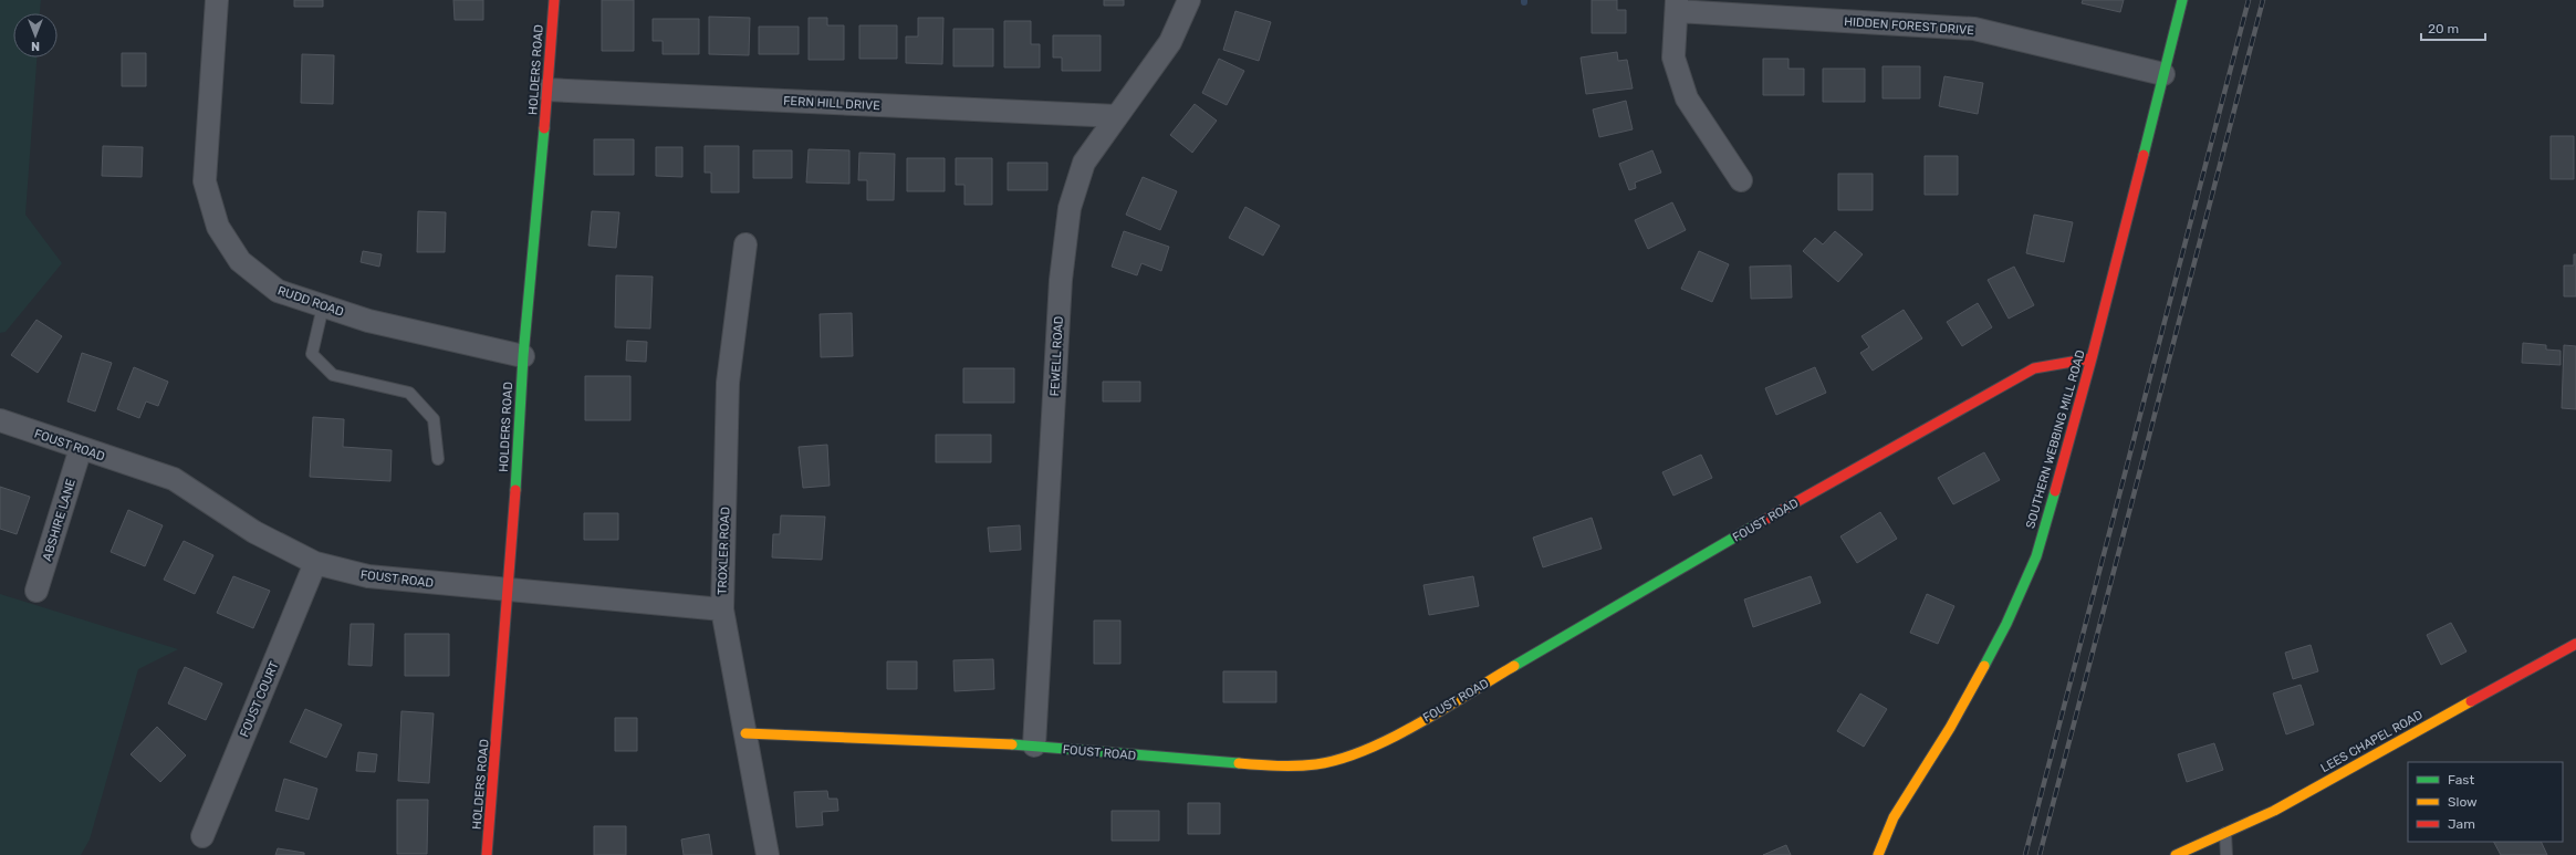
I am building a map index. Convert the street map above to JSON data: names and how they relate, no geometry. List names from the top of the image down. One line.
{"streets":{"street":["HIDDEN FOREST DRIVE","HOLDERS ROAD","FERN HILL DRIVE","RUDD ROAD","FEWELL ROAD","SOUTHERN WEBBING MILL ROAD","FOUST ROAD","ABSHIRE LANE","TROXLER ROAD","FOUST COURT","LEES CHAPEL ROAD"]},"crossings":[["HIDDEN FOREST DRIVE","SOUTHERN WEBBING MILL ROAD"],["HOLDERS ROAD","FERN HILL DRIVE"],["HOLDERS ROAD","RUDD ROAD"],["HOLDERS ROAD","FOUST ROAD"],["FERN HILL DRIVE","FEWELL ROAD"],["FEWELL ROAD","FOUST ROAD"],["SOUTHERN WEBBING MILL ROAD","FOUST ROAD"],["FOUST ROAD","ABSHIRE LANE"],["FOUST ROAD","TROXLER ROAD"],["FOUST ROAD","FOUST COURT"]],"legend":["Fast","Slow","Jam"],"scale_bar":"20 m","north":"bottom"}
